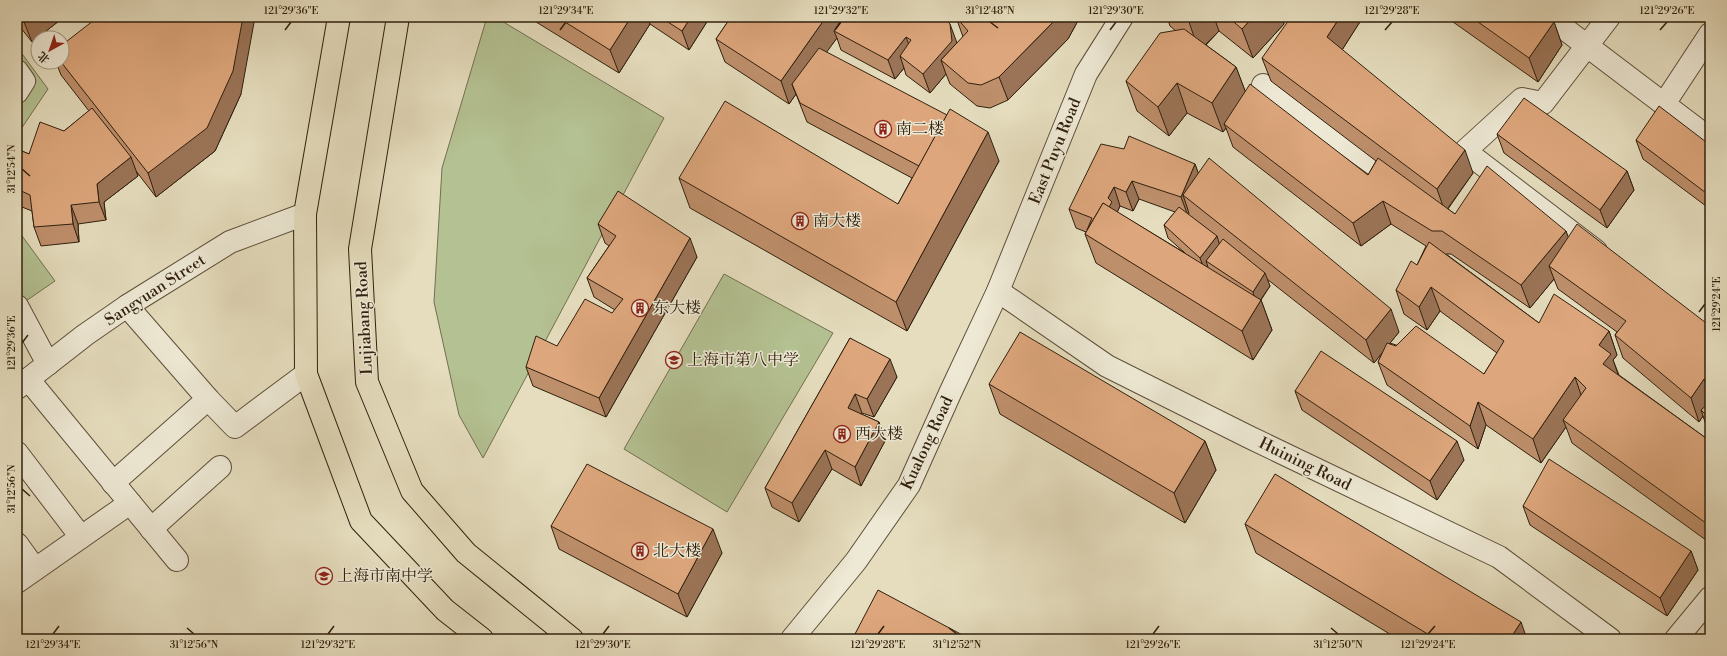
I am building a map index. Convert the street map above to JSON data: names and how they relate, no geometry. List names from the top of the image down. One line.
{"streets":{"main road":["Lujiabang Road"],"street":["East Puyu Road","Sangyuan Street","Kualong Road","Huining Road"]},"crossings":[["East Puyu Road","Kualong Road"],["East Puyu Road","Huining Road"],["Kualong Road","Huining Road"]],"places":{"building":["南二楼","南大楼","东大楼","西大楼","北大楼"],"school or university":["上海市第八中学","上海市南中学"]},"north":"bottom left","coordinates":["121°29'36\"E","121°29'34\"E","121°29'32\"E","31°12'48\"N","121°29'30\"E","121°29'28\"E","121°29'26\"E","31°12'54\"N","121°29'24\"E","31°12'56\"N","31°12'52\"N","31°12'50\"N"]}
